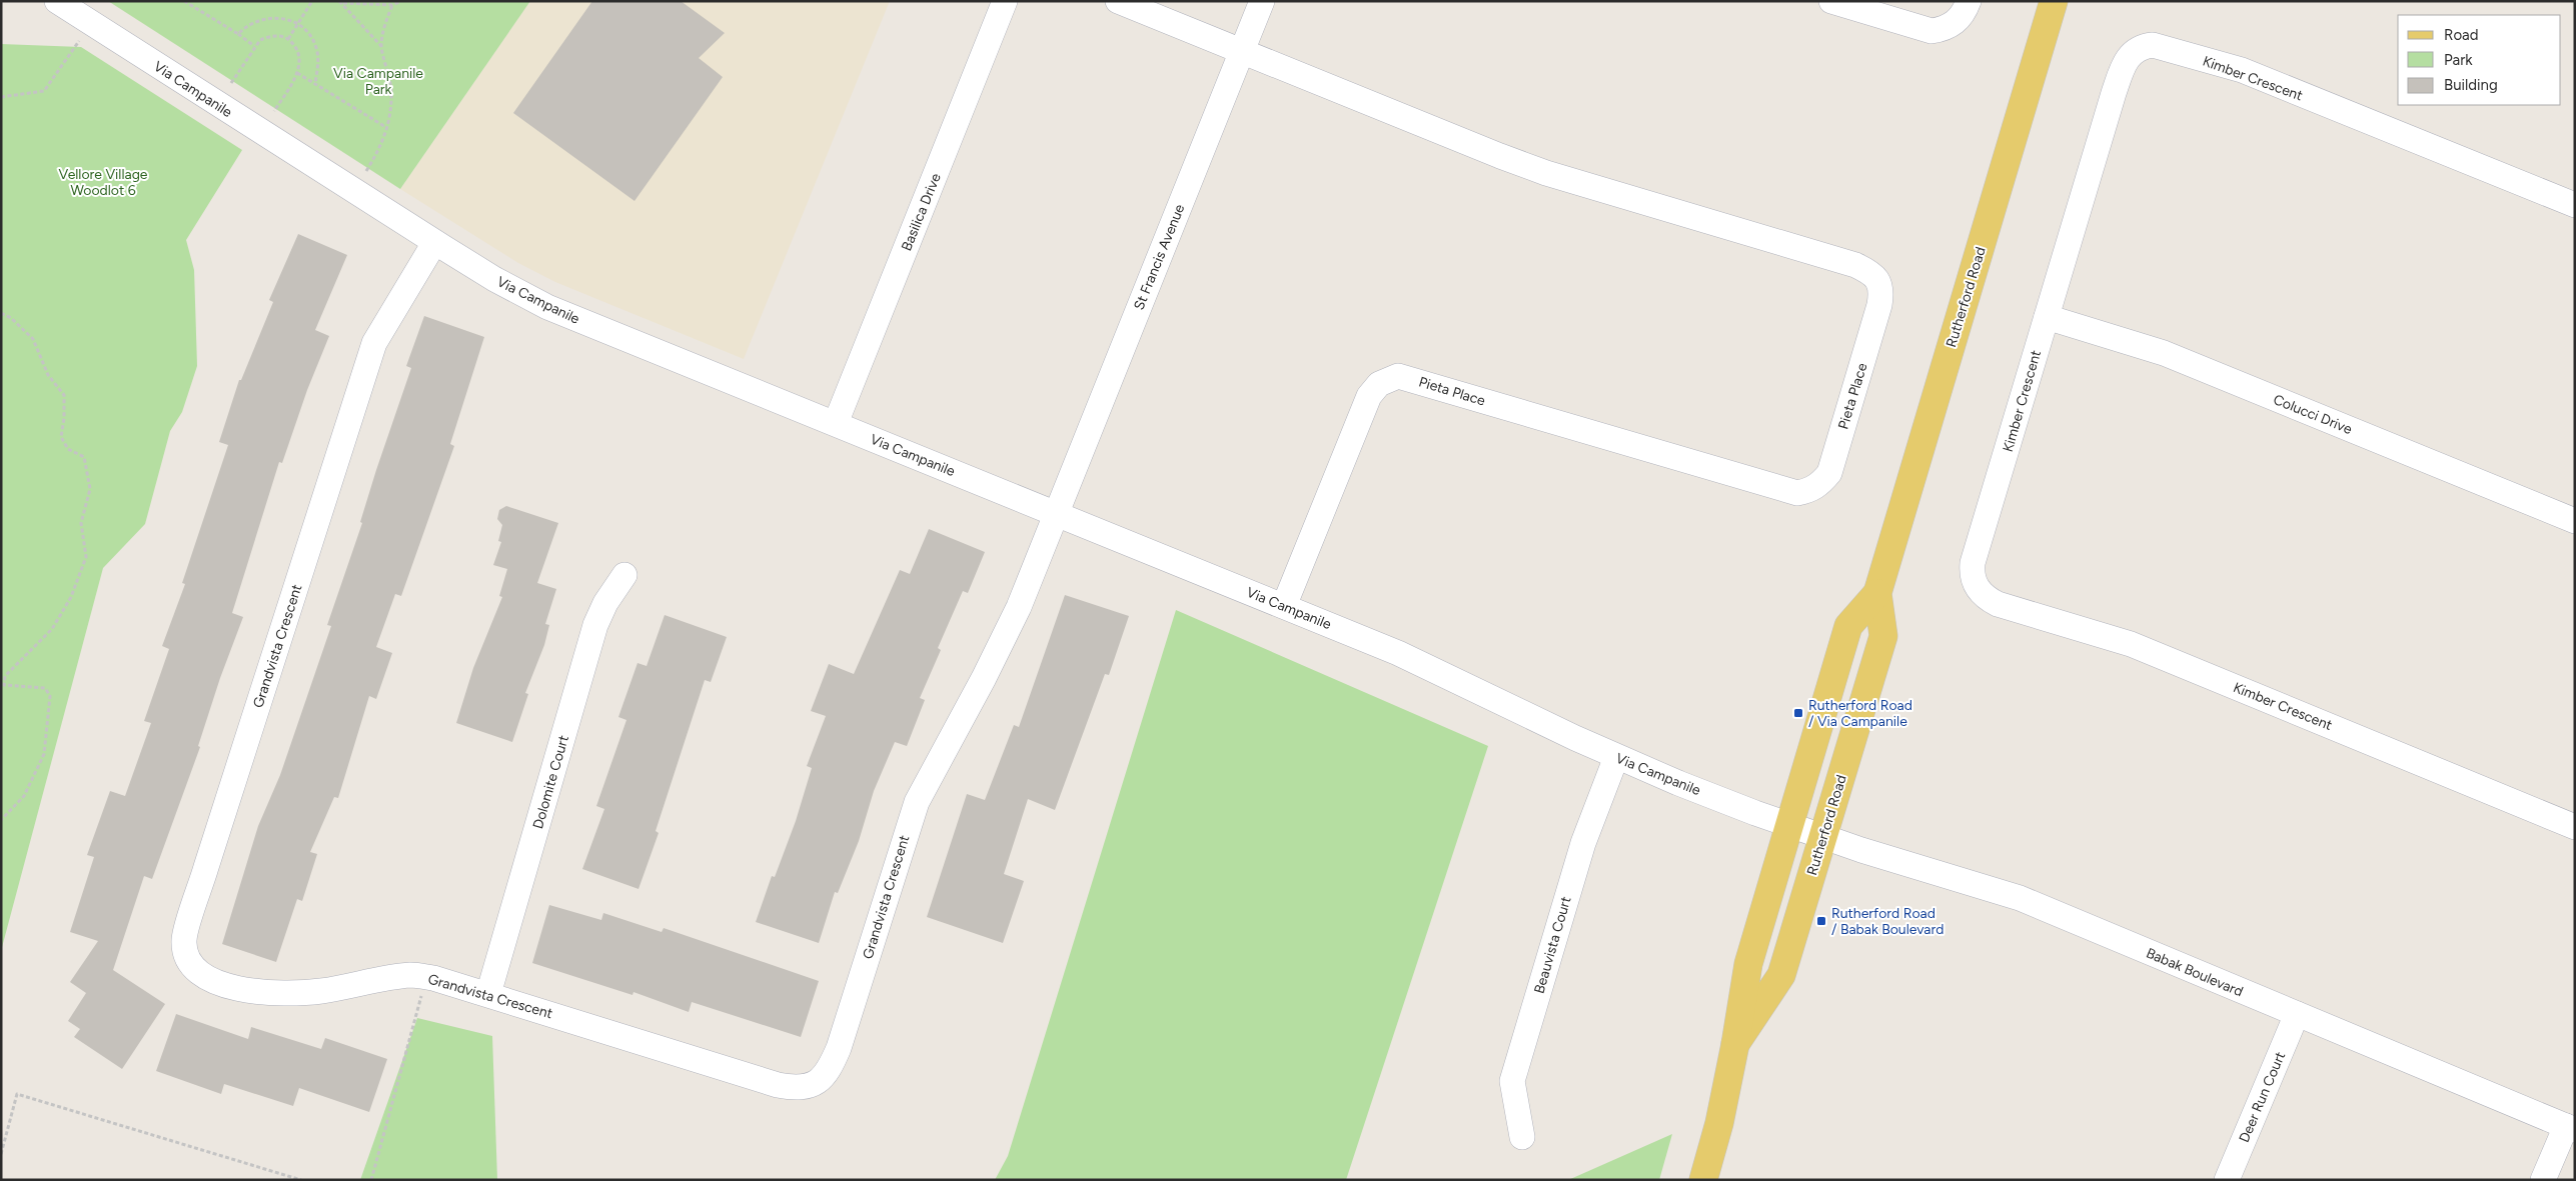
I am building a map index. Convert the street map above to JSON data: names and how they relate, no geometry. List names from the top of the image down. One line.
{"streets":{"main road":["Rutherford Road"],"street":["Kimber Crescent","Via Campanile","Basilica Drive","St Francis Avenue","Pieta Place","Colucci Drive","Grandvista Crescent","Dolomite Court","Beauvista Court","Babak Boulevard","Deer Run Court"]},"crossings":[["Kimber Crescent","Colucci Drive"],["Via Campanile","Basilica Drive"],["Via Campanile","St Francis Avenue"],["Via Campanile","Rutherford Road"],["Via Campanile","Pieta Place"],["Via Campanile","Grandvista Crescent"],["Via Campanile","Beauvista Court"],["Via Campanile","Babak Boulevard"],["St Francis Avenue","Pieta Place"],["St Francis Avenue","Grandvista Crescent"],["Rutherford Road","Babak Boulevard"],["Grandvista Crescent","Dolomite Court"],["Babak Boulevard","Deer Run Court"]],"parks":["Via Campanile Park","Vellore Village Woodlot 6"],"places":{"transit":["Rutherford Road / Via Campanile","Rutherford Road / Babak Boulevard"]},"legend":["Road","Park","Building"]}
